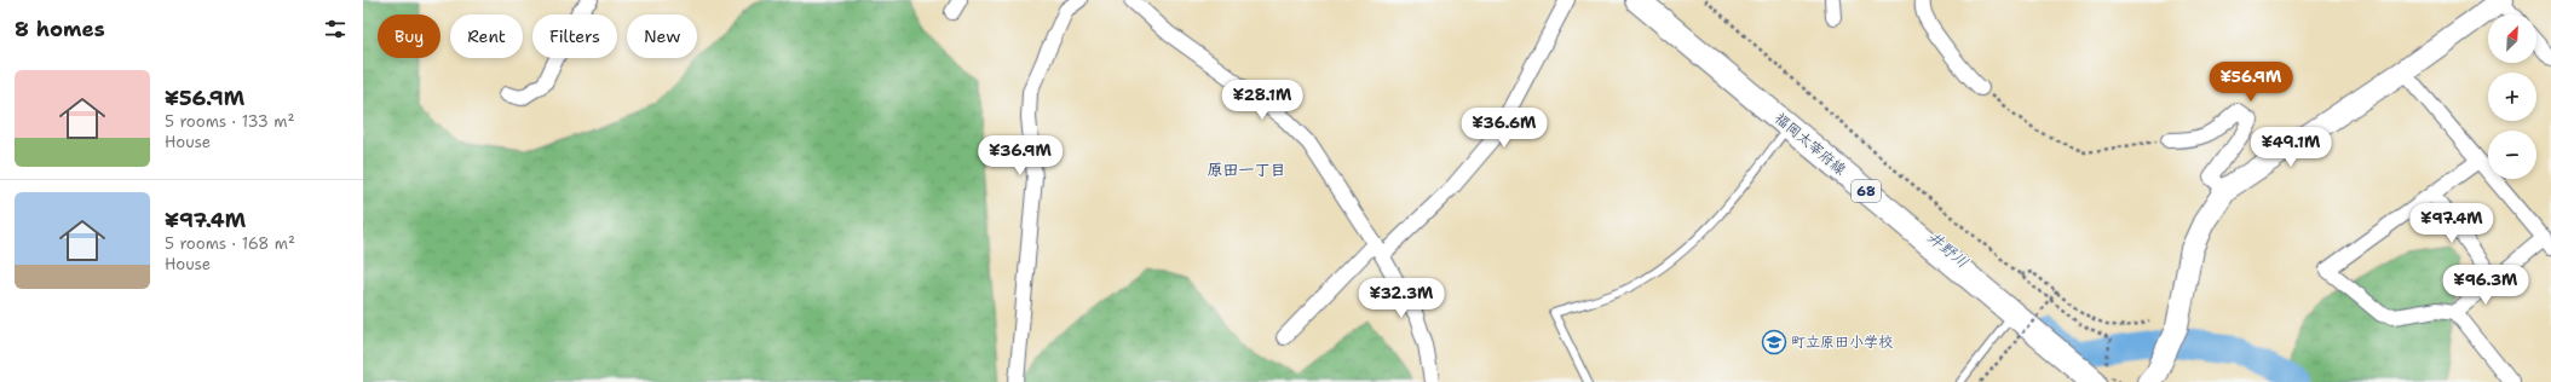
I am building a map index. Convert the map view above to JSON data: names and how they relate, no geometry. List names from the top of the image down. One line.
{"streets":{"main road":["福岡太宰府線","68"]},"districts":["原田一丁目"],"water":["井野川"],"places":{"school or university":["町立原田小学校"]},"north":"top right","page":{"heading":"8 homes","map_buttons":["+","−"],"chip":["Buy","Rent","Filters","New"],"list":[{"name":"¥56.9M","note":"5 rooms · 133 m² · House"},{"name":"¥97.4M","note":"5 rooms · 168 m² · House"}],"price":["¥56.9M","¥28.1M","¥36.6M","¥49.1M","¥36.9M","¥97.4M","¥96.3M","¥32.3M"]}}
